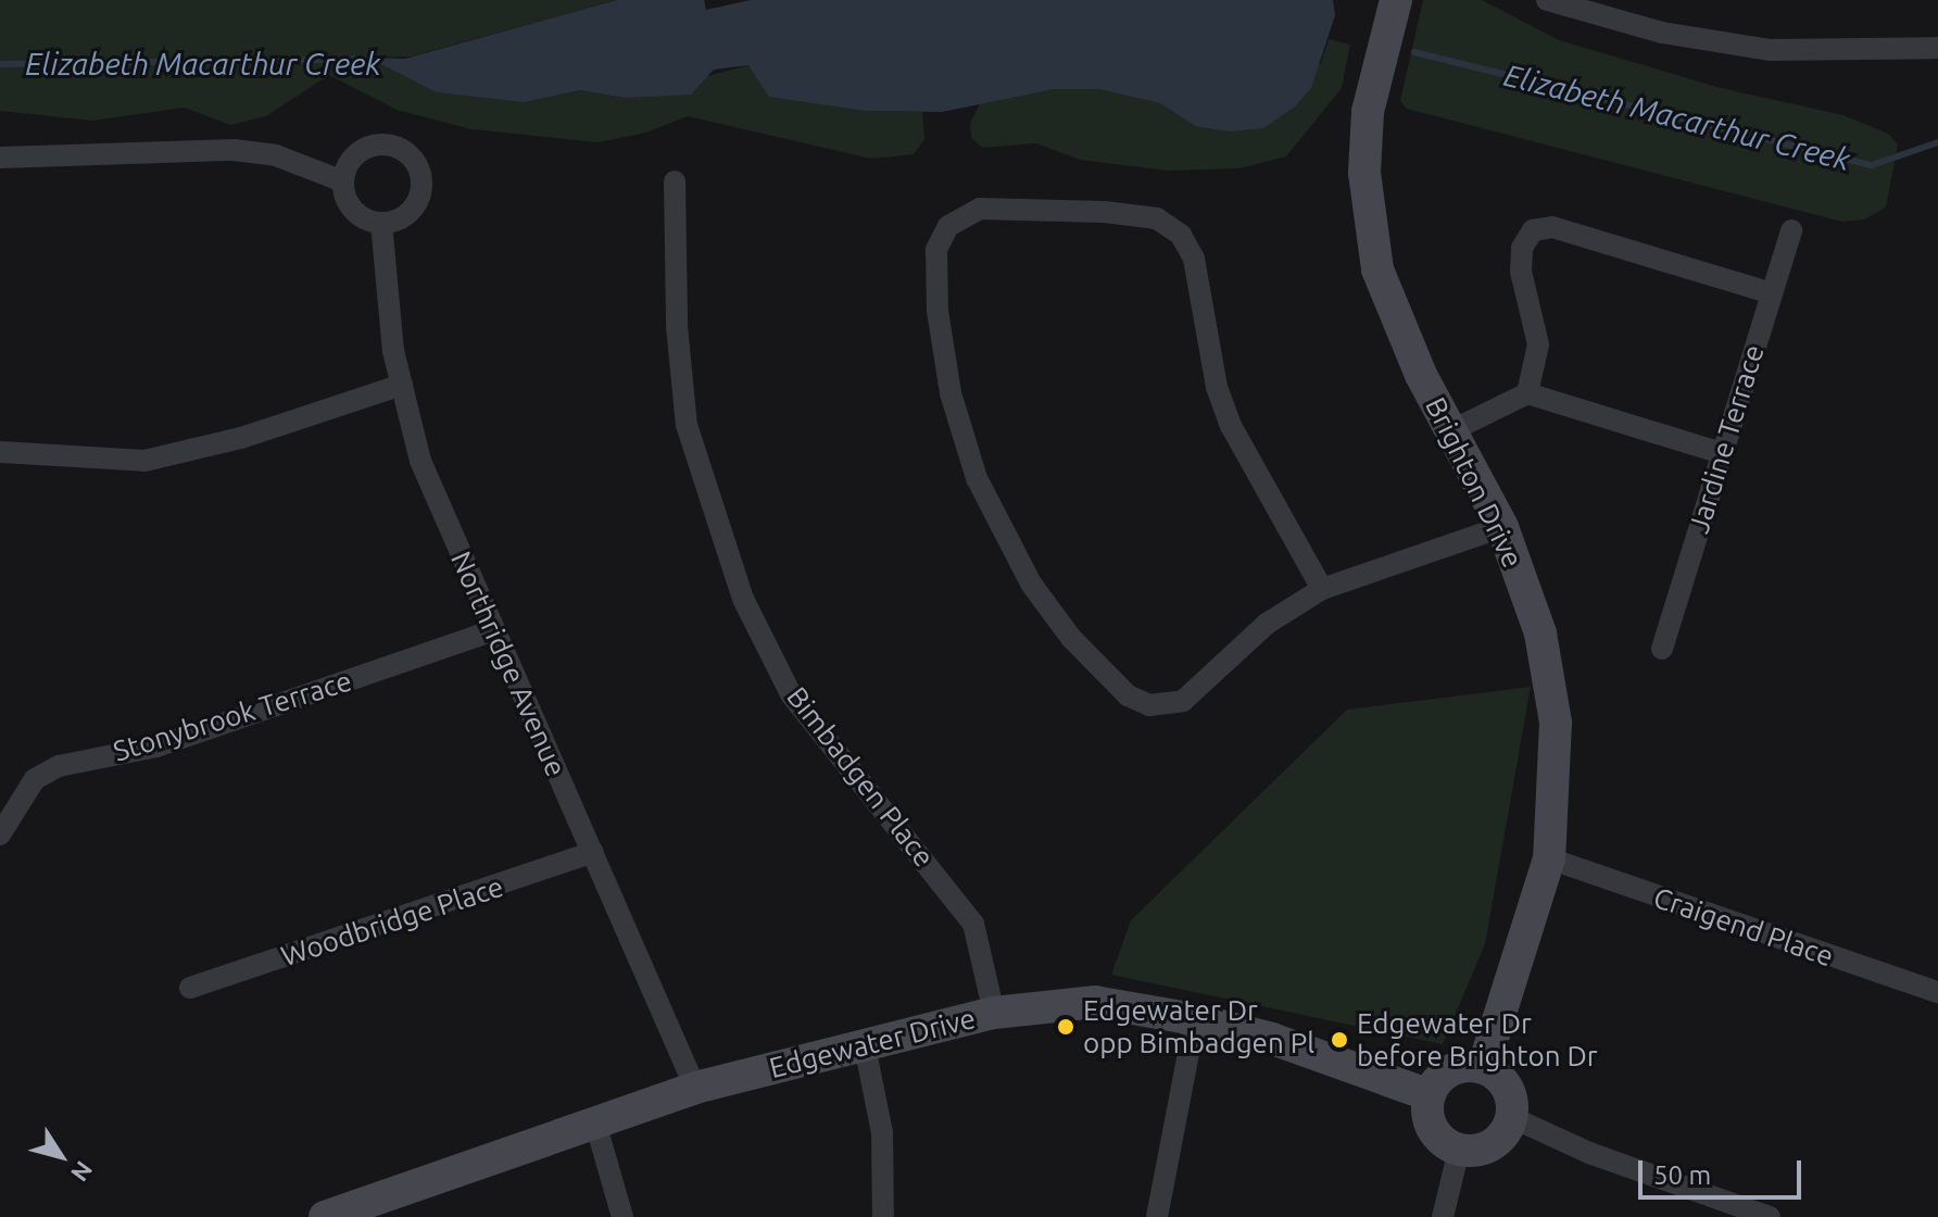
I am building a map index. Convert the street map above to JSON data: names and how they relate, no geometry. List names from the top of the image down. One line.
{"streets":{"street":["Jardine Terrace","Brighton Drive","Northridge Avenue","Stonybrook Terrace","Bimbadgen Place","Woodbridge Place","Craigend Place","Edgewater Drive"]},"crossings":[["Brighton Drive","Craigend Place"],["Brighton Drive","Edgewater Drive"],["Northridge Avenue","Stonybrook Terrace"],["Northridge Avenue","Woodbridge Place"],["Northridge Avenue","Edgewater Drive"],["Bimbadgen Place","Edgewater Drive"]],"water":["Elizabeth Macarthur Creek"],"places":["Edgewater Dr opp Bimbadgen Pl","Edgewater Dr before Brighton Dr"],"scale_bar":"50 m","north":"bottom right"}
